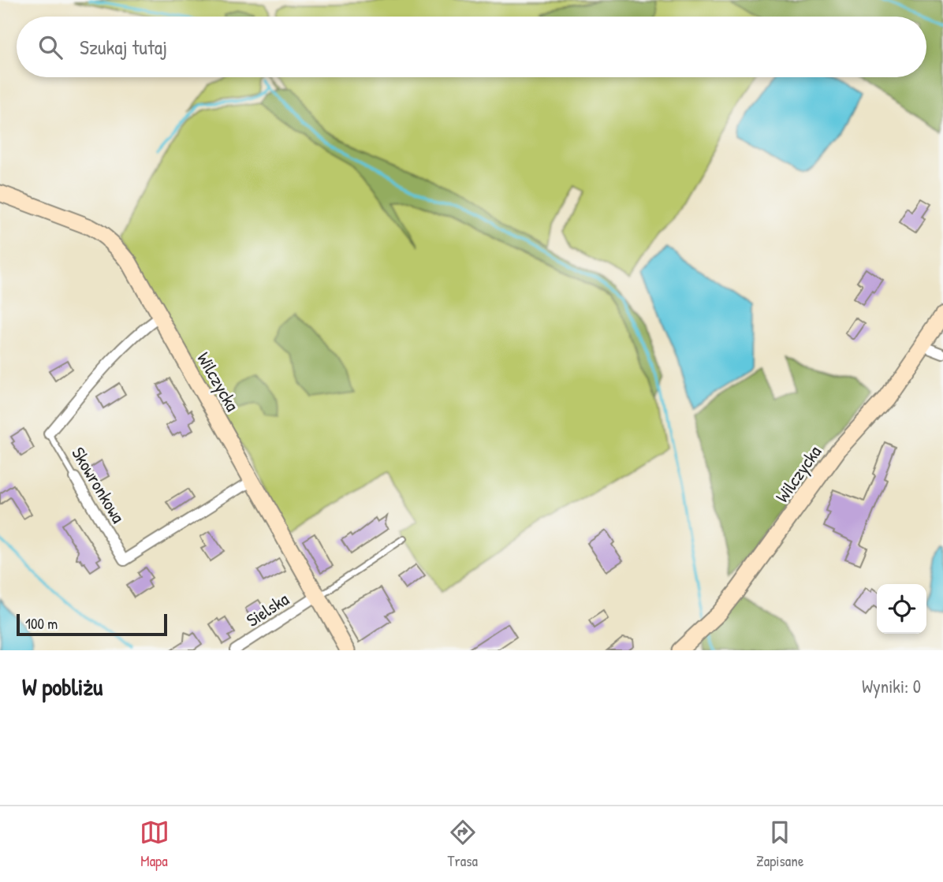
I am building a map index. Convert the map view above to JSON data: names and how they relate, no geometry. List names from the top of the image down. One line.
{"streets":{"street":["Wilczycka","Skowronkowa","Sielska"]},"crossings":[["Wilczycka","Skowronkowa"],["Wilczycka","Sielska"]],"scale_bar":"100 m","page":{"search":"Szukaj tutaj","scale":"100 m","heading":["W pobliżu","Wyniki: 0"],"nav":["Mapa","Trasa","Zapisane"]}}
